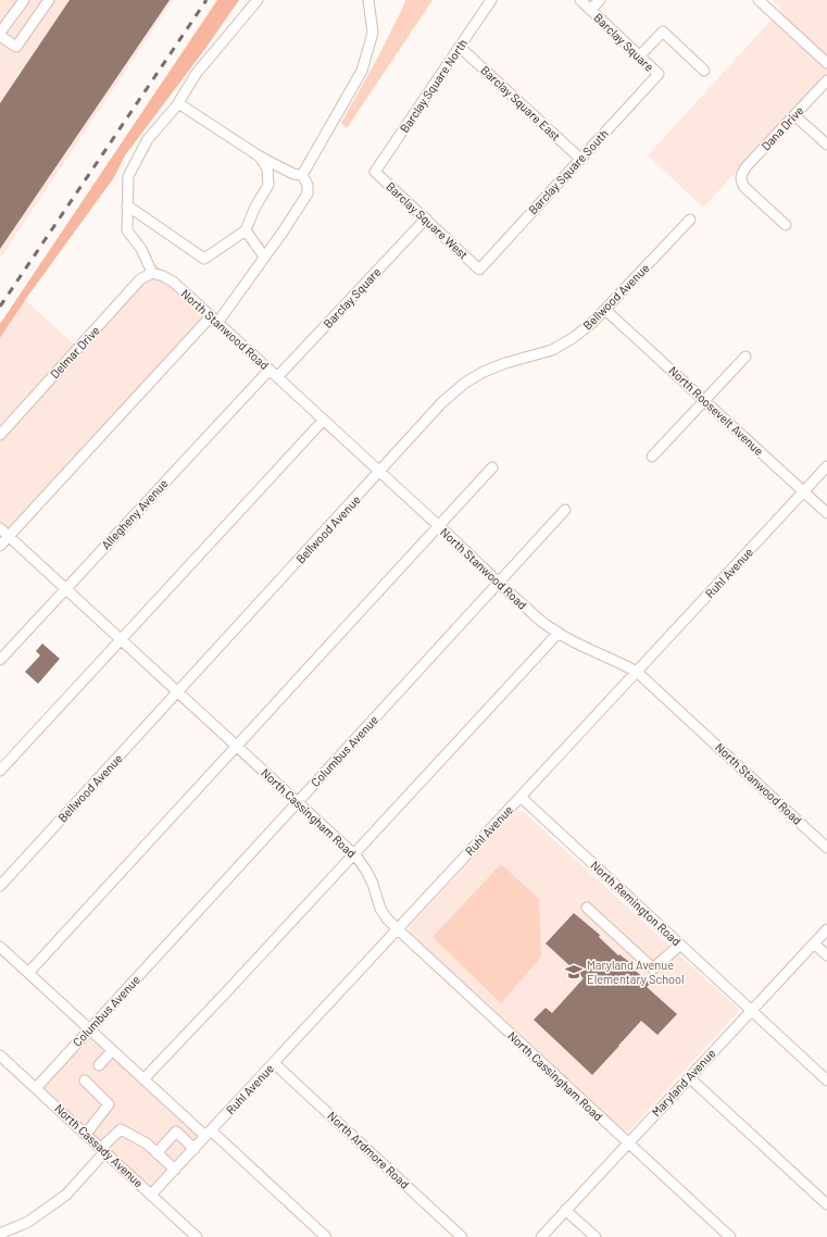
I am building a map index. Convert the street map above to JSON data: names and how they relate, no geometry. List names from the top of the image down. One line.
{"streets":{"street":["Barclay Square","Barclay Square North","Barclay Square East","Dana Drive","Barclay Square South","Barclay Square West","Bellwood Avenue","North Stanwood Road","Delmar Drive","North Roosevelt Avenue","Allegheny Avenue","Ruhl Avenue","Columbus Avenue","North Cassingham Road","North Remington Road","Maryland Avenue","North Cassady Avenue","North Ardmore Road"]},"crossings":[["Barclay Square","Barclay Square South"],["Barclay Square","Barclay Square West"],["Barclay Square","North Stanwood Road"],["Barclay Square North","Barclay Square East"],["Barclay Square North","Barclay Square West"],["Barclay Square East","Barclay Square South"],["Barclay Square South","Barclay Square West"],["Bellwood Avenue","North Stanwood Road"],["Bellwood Avenue","North Roosevelt Avenue"],["Bellwood Avenue","North Cassingham Road"],["North Stanwood Road","Delmar Drive"],["North Stanwood Road","Allegheny Avenue"],["North Stanwood Road","Ruhl Avenue"],["North Stanwood Road","Columbus Avenue"],["North Roosevelt Avenue","Ruhl Avenue"],["Allegheny Avenue","North Cassingham Road"],["Ruhl Avenue","North Cassingham Road"],["Ruhl Avenue","North Remington Road"],["Ruhl Avenue","North Cassady Avenue"],["Ruhl Avenue","North Ardmore Road"],["Columbus Avenue","North Cassingham Road"],["Columbus Avenue","North Cassady Avenue"],["North Cassingham Road","Maryland Avenue"],["North Remington Road","Maryland Avenue"]],"places":{"school or university":["Maryland Avenue Elementary School"]}}
